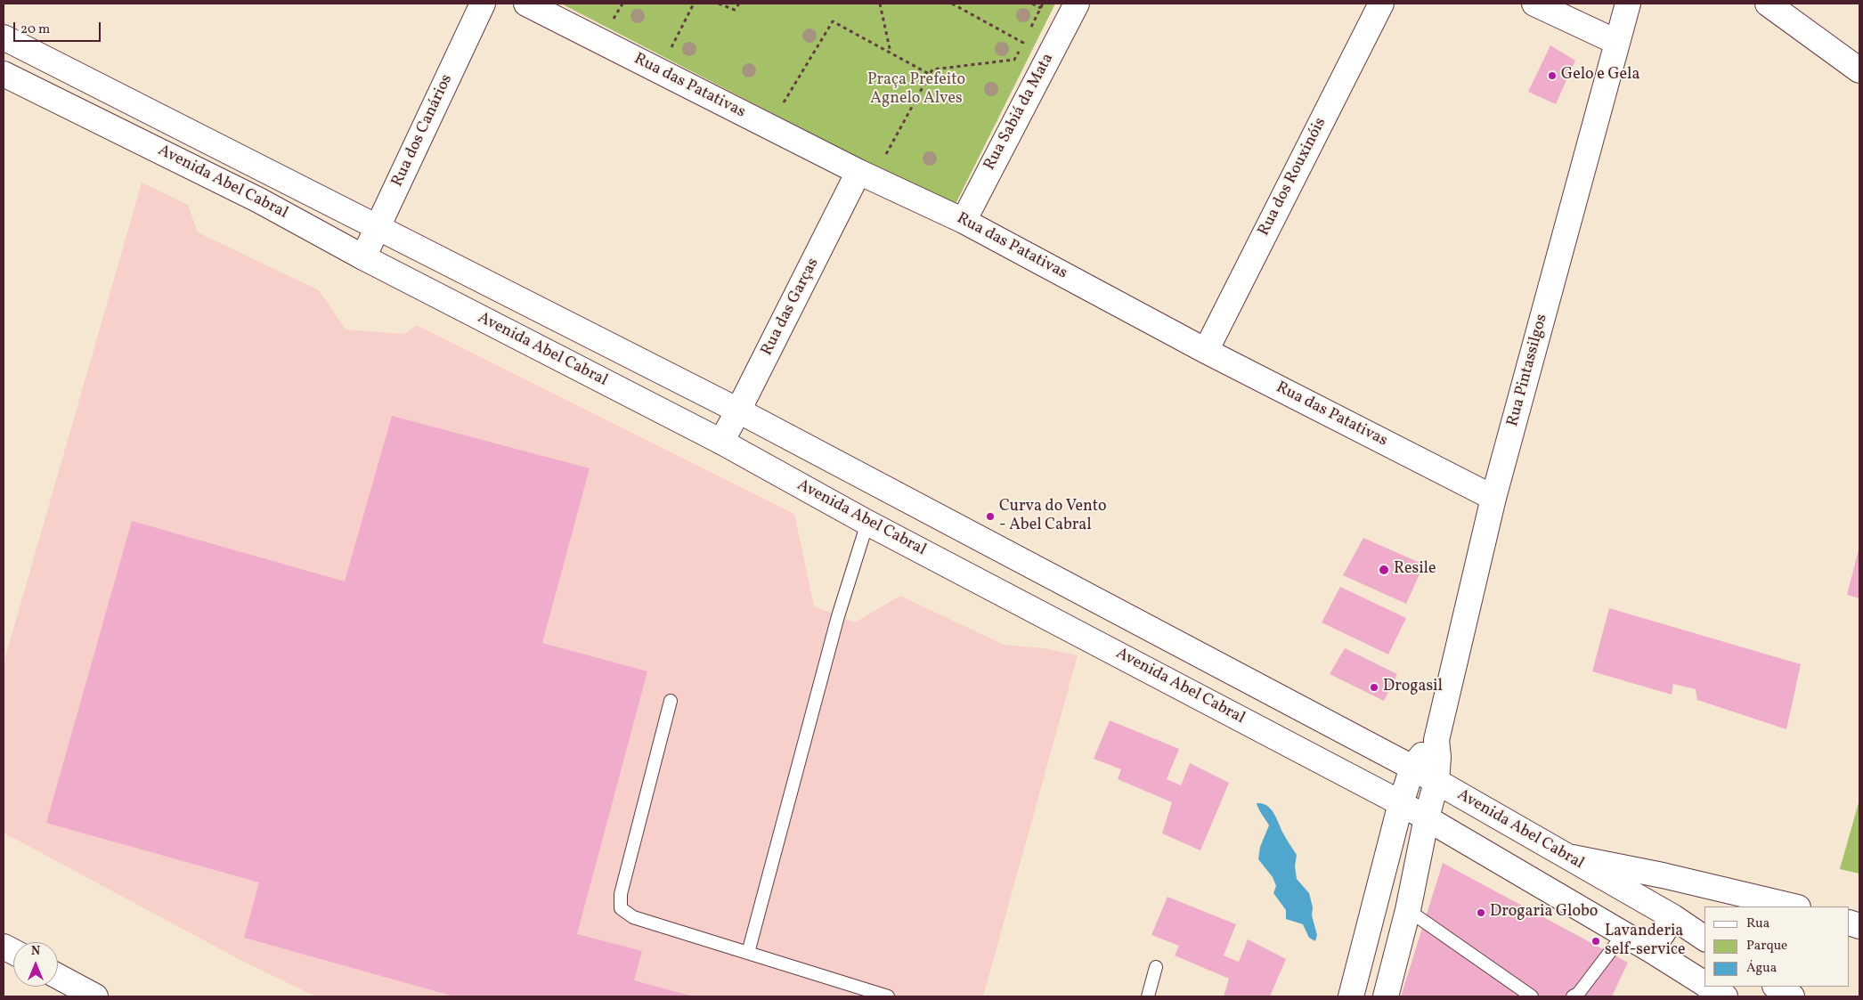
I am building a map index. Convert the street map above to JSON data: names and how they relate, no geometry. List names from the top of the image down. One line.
{"streets":{"main road":["Rua das Patativas","Rua Sabiá da Mata","Rua dos Canários","Rua dos Rouxinóis","Avenida Abel Cabral","Rua das Garças","Rua Pintassilgos"]},"crossings":[["Rua das Patativas","Rua Sabiá da Mata"],["Rua das Patativas","Rua dos Rouxinóis"],["Rua das Patativas","Rua das Garças"],["Rua das Patativas","Rua Pintassilgos"],["Rua dos Canários","Avenida Abel Cabral"],["Avenida Abel Cabral","Rua das Garças"],["Avenida Abel Cabral","Rua Pintassilgos"]],"parks":["Praça Prefeito Agnelo Alves"],"places":["Gelo e Gela","Curva do Vento - Abel Cabral","Resile","Drogasil","Drogaria Globo","Lavanderia self-service"],"legend":["Rua","Parque","Água"],"scale_bar":"20 m","north":"top"}
